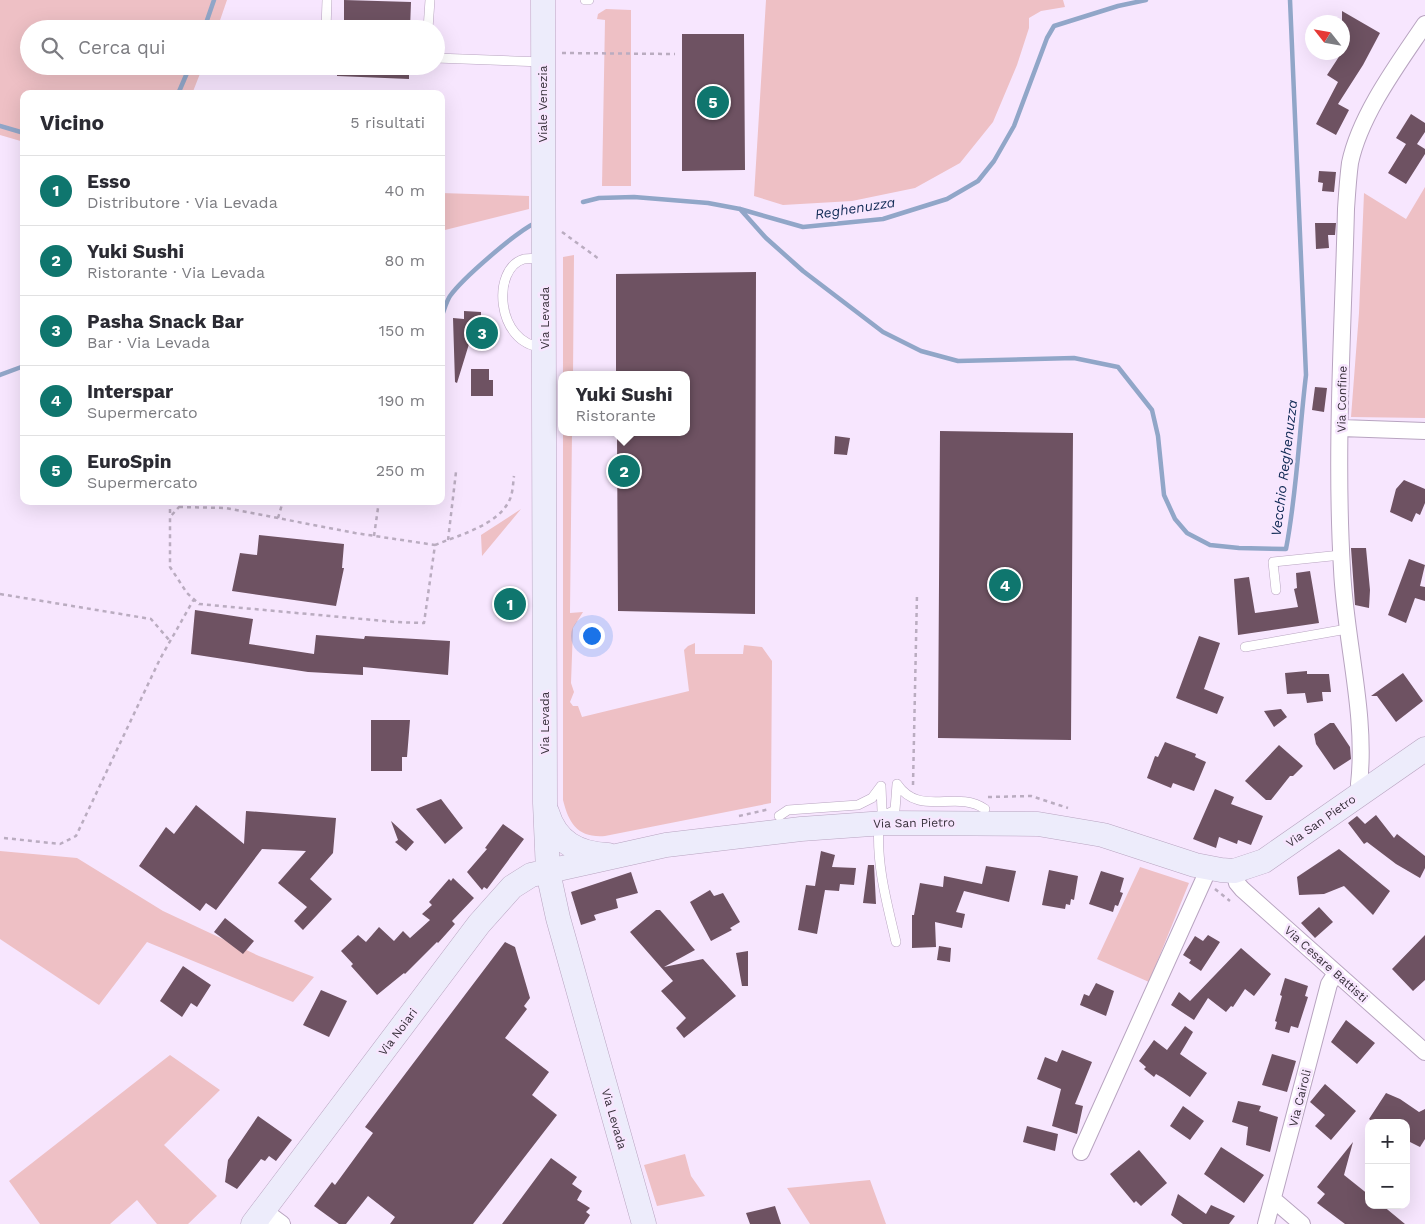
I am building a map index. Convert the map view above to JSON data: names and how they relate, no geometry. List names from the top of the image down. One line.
{"streets":{"street":["Viale Venezia","Via Levada","Via Confine","Via San Pietro","Via Cesare Battisti","Via Noiari","Via Cairoli"]},"crossings":[["Viale Venezia","Via Levada"],["Via Levada","Via San Pietro"],["Via Levada","Via Noiari"],["Via Confine","Via San Pietro"],["Via San Pietro","Via Cesare Battisti"],["Via San Pietro","Via Noiari"],["Via Cesare Battisti","Via Cairoli"]],"water":["Reghenuzza","Vecchio Reghenuzza"],"north":"top left","page":{"search":"Cerca qui","pins":["5","3","2","4","1"],"heading":["Vicino","5 risultati"],"list":[{"mark":"1","name":"Esso","note":"Distributore · Via Levada","value":"40 m"},{"mark":"2","name":"Yuki Sushi","note":"Ristorante · Via Levada","value":"80 m"},{"mark":"3","name":"Pasha Snack Bar","note":"Bar · Via Levada","value":"150 m"},{"mark":"4","name":"Interspar","note":"Supermercato","value":"190 m"},{"mark":"5","name":"EuroSpin","note":"Supermercato","value":"250 m"}],"popup":["Yuki Sushi","Ristorante"],"map_buttons":["+","−"]}}
